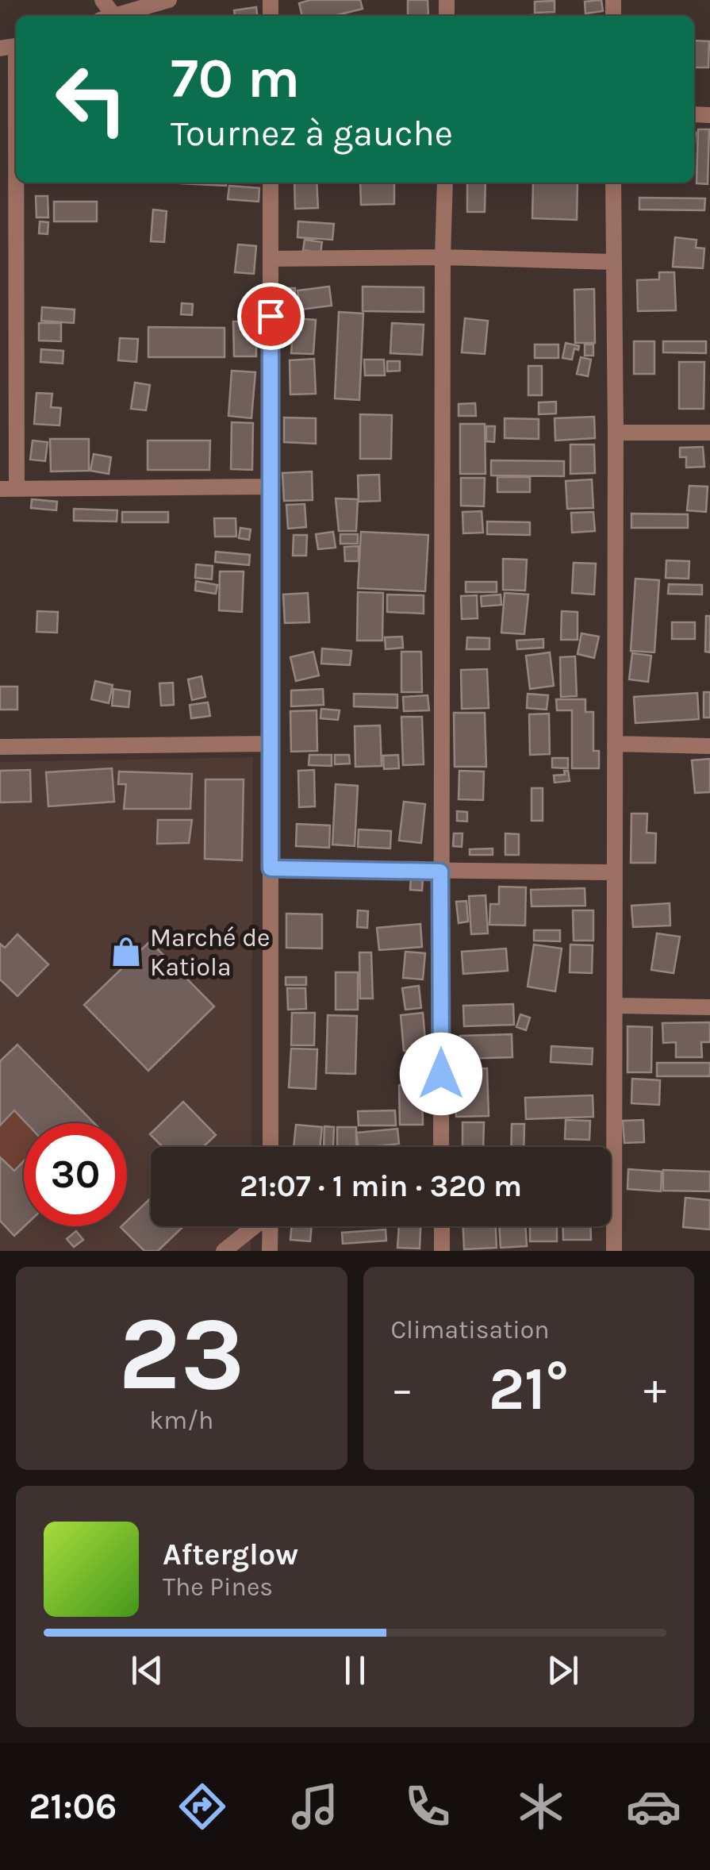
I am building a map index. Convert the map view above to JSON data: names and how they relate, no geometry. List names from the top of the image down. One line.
{"places":{"shop":["Marché de Katiola"]},"page":{"turn":["70 m","Tournez à gauche"],"limit":"30","trip":"21:07 · 1 min · 320 m","tile":[["23","km/h"],"Climatisation"],"heat":["−","21°","+"],"song":["Afterglow","The Pines"],"tabs":"21:06"}}
